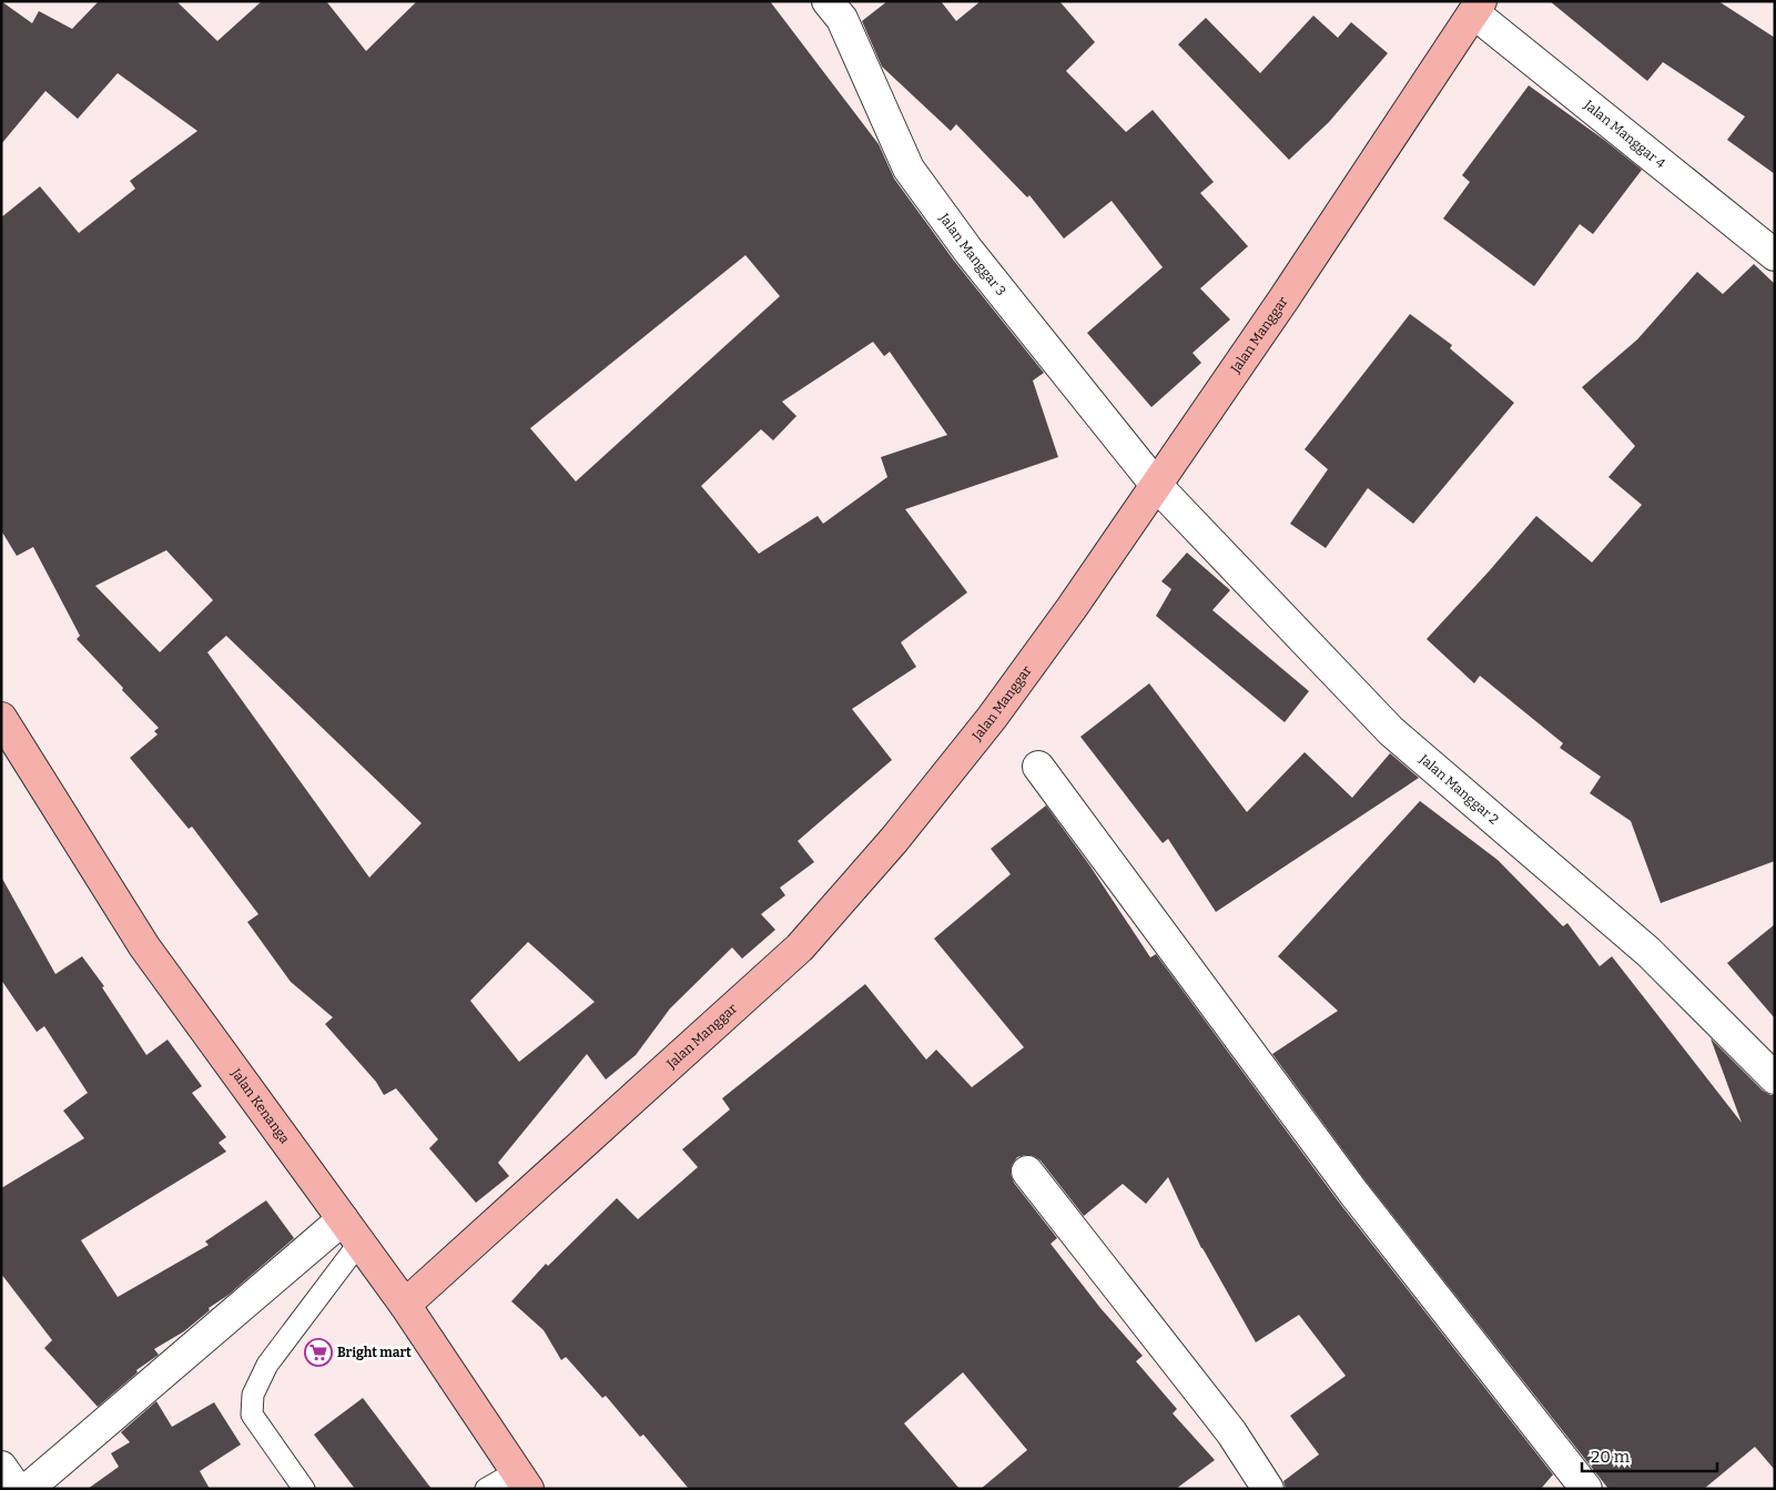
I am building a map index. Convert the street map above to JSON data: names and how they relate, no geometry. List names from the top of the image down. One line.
{"streets":{"main road":["Jalan Manggar","Jalan Kenanga"],"street":["Jalan Manggar 4","Jalan Manggar 3","Jalan Manggar 2"]},"crossings":[["Jalan Manggar 4","Jalan Manggar"],["Jalan Manggar 3","Jalan Manggar"],["Jalan Manggar 3","Jalan Manggar 2"],["Jalan Manggar","Jalan Manggar 2"],["Jalan Manggar","Jalan Kenanga"]],"places":{"supermarket":["Bright mart"]},"scale_bar":"20 m"}
